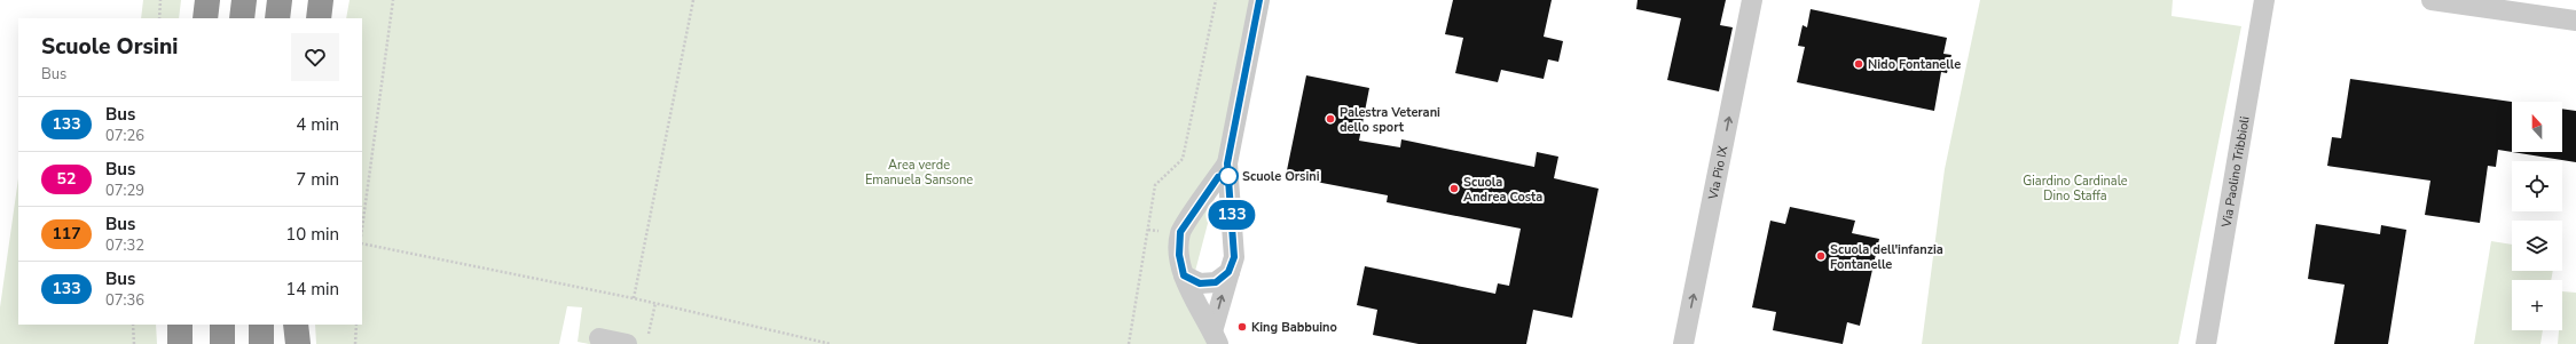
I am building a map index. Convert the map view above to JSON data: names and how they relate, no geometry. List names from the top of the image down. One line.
{"streets":{"street":["Via Paolino Tribbioli","Via Pio IX"]},"one_way":["Via Pio IX"],"parks":["Area verde Emanuela Sansone","Giardino Cardinale Dino Staffa"],"places":["Nido Fontanelle","Palestra Veterani dello sport","Scuole Orsini","Scuola Andrea Costa","Scuola dell'infanzia Fontanelle","King Babbuino"],"lines":["bus line 133"],"north":"top","page":{"on_map":"133","heading":["Scuole Orsini","Bus"],"list":[{"mark":"133","name":"Bus","note":"07:26","value":"4 min"},{"mark":"52","name":"Bus","note":"07:29","value":"7 min"},{"mark":"117","name":"Bus","note":"07:32","value":"10 min"},{"mark":"133","name":"Bus","note":"07:36","value":"14 min"}],"map_buttons":"+"}}
